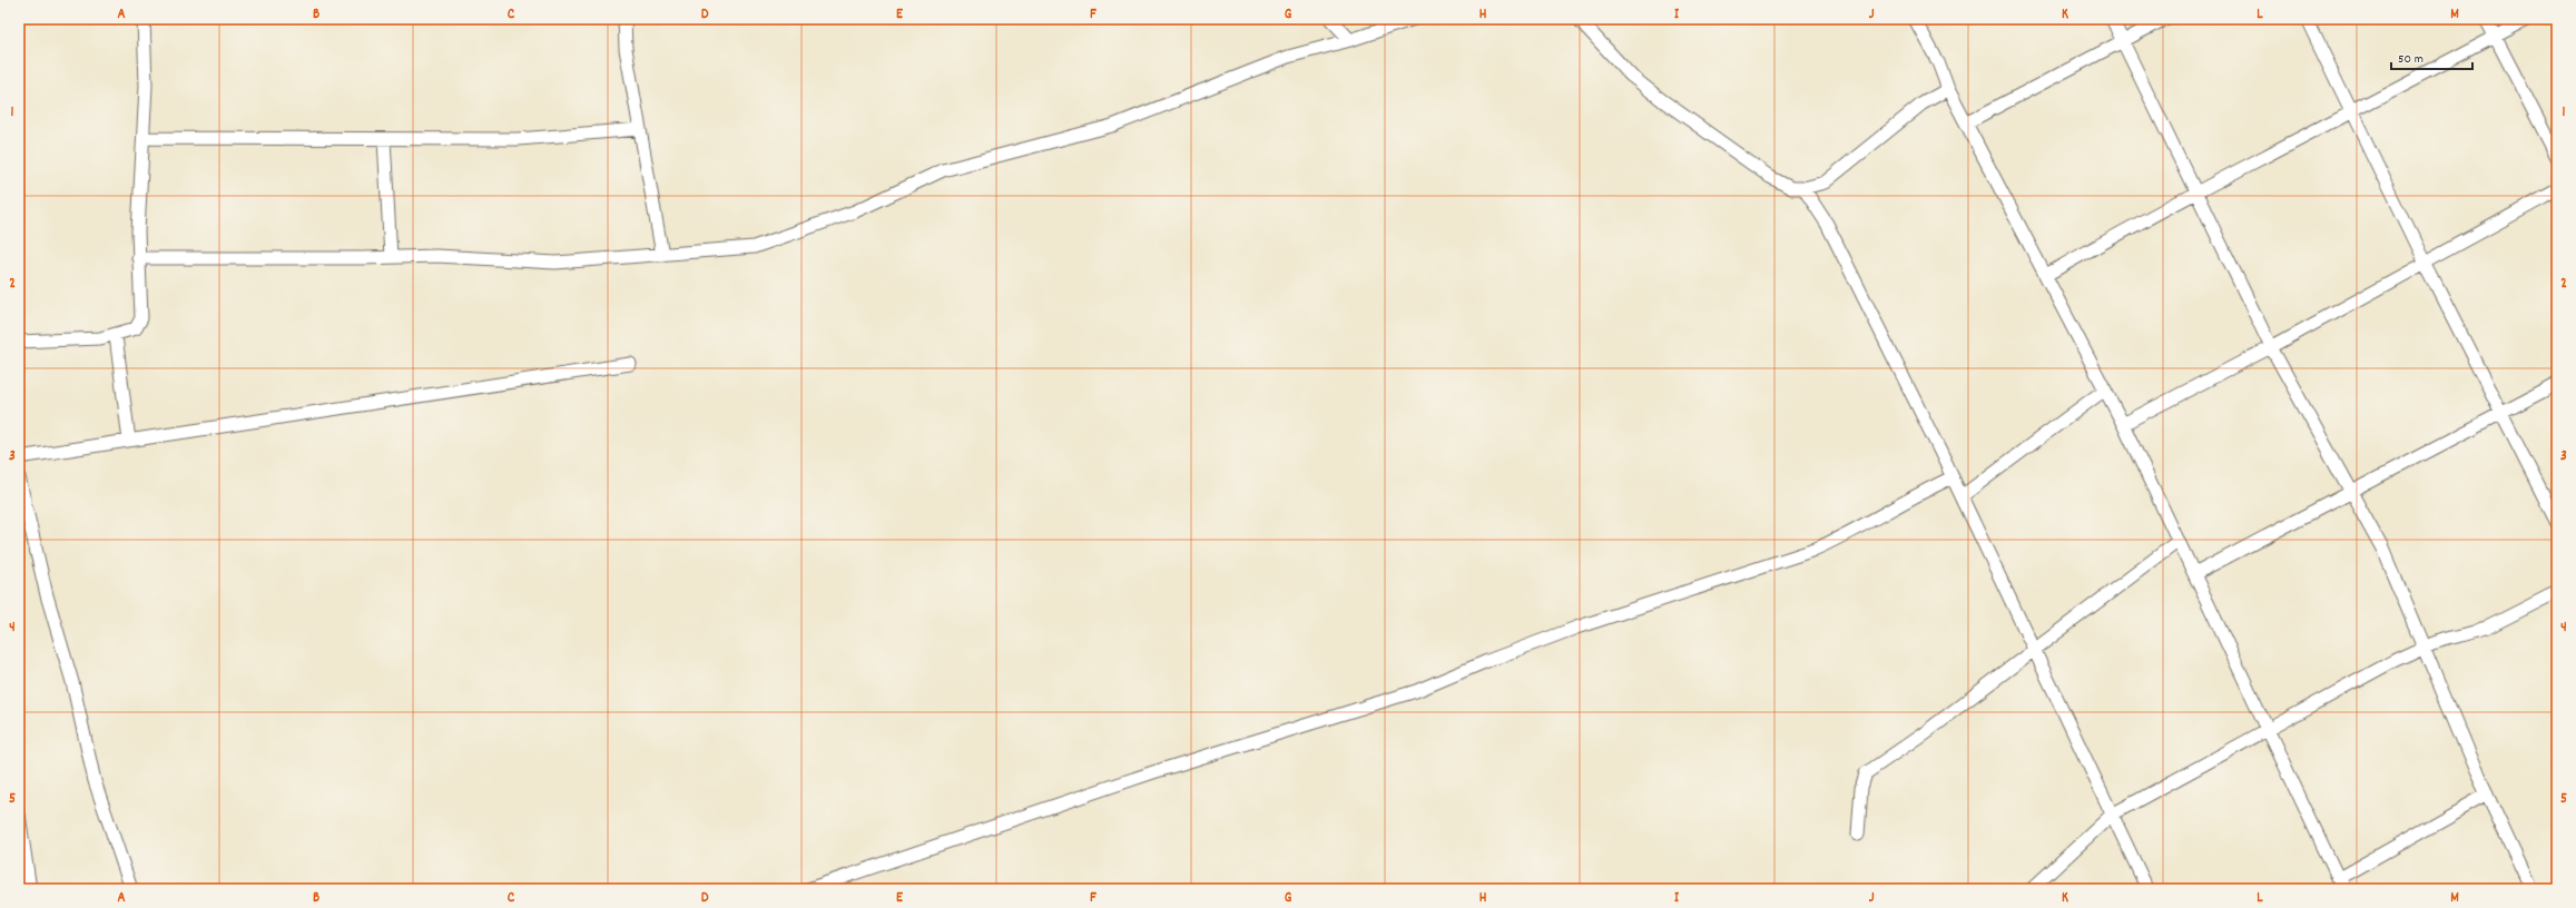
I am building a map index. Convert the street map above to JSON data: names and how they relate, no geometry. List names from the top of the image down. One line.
{"scale_bar":"50 m","grid":{"columns":["A","B","C","D","E","F","G","H","I","J","K","L","M"],"rows":["1","2","3","4","5"]}}
